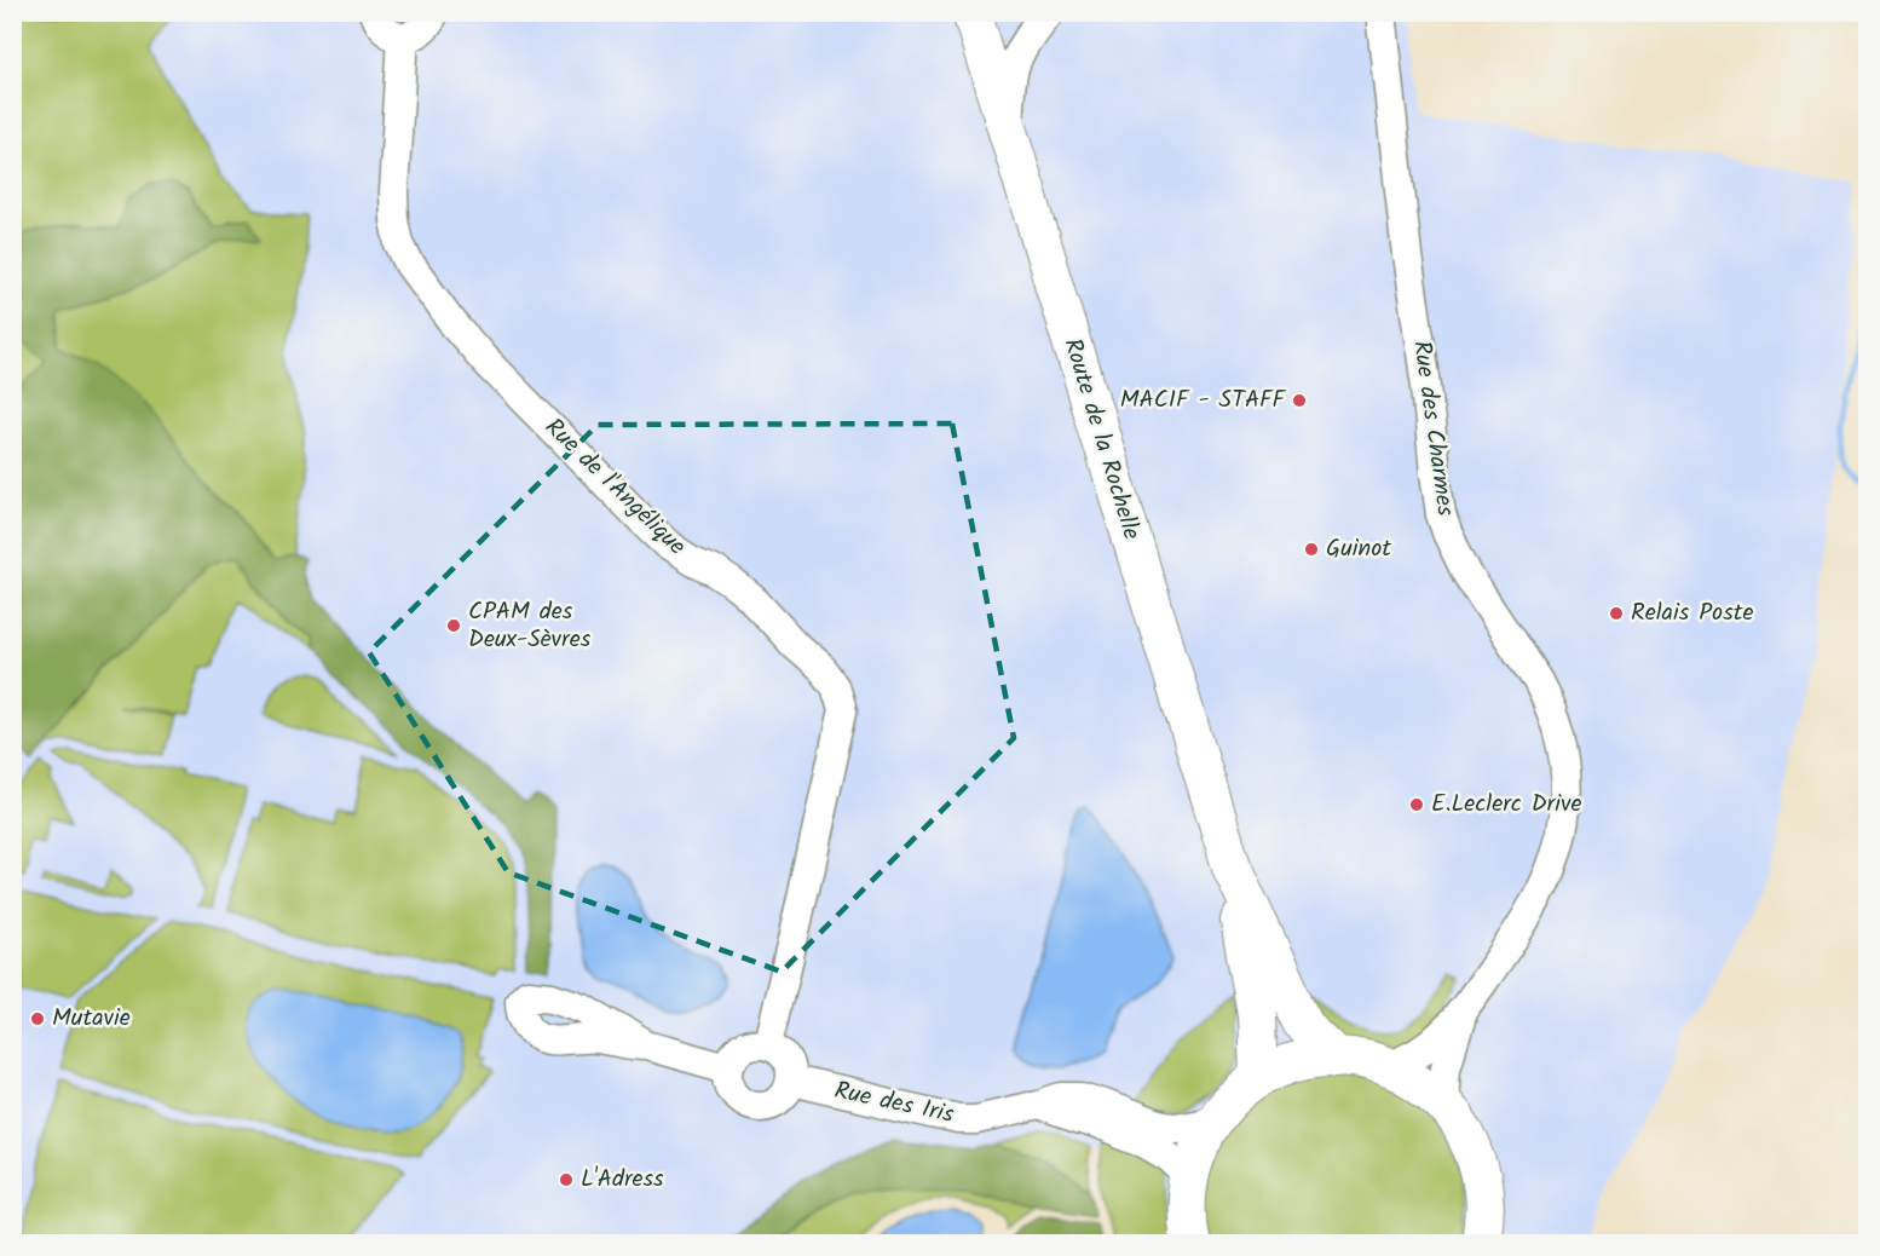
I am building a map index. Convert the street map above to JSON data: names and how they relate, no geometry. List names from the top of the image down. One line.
{"streets":{"main road":["Route de la Rochelle"],"street":["Rue des Charmes","Rue de l'Angélique","Rue des Iris"]},"crossings":[["Rue de l'Angélique","Rue des Iris"]],"places":["MACIF - STAFF","Guinot","Relais Poste","CPAM des Deux-Sèvres","E.Leclerc Drive","Mutavie","L'Adress"]}
